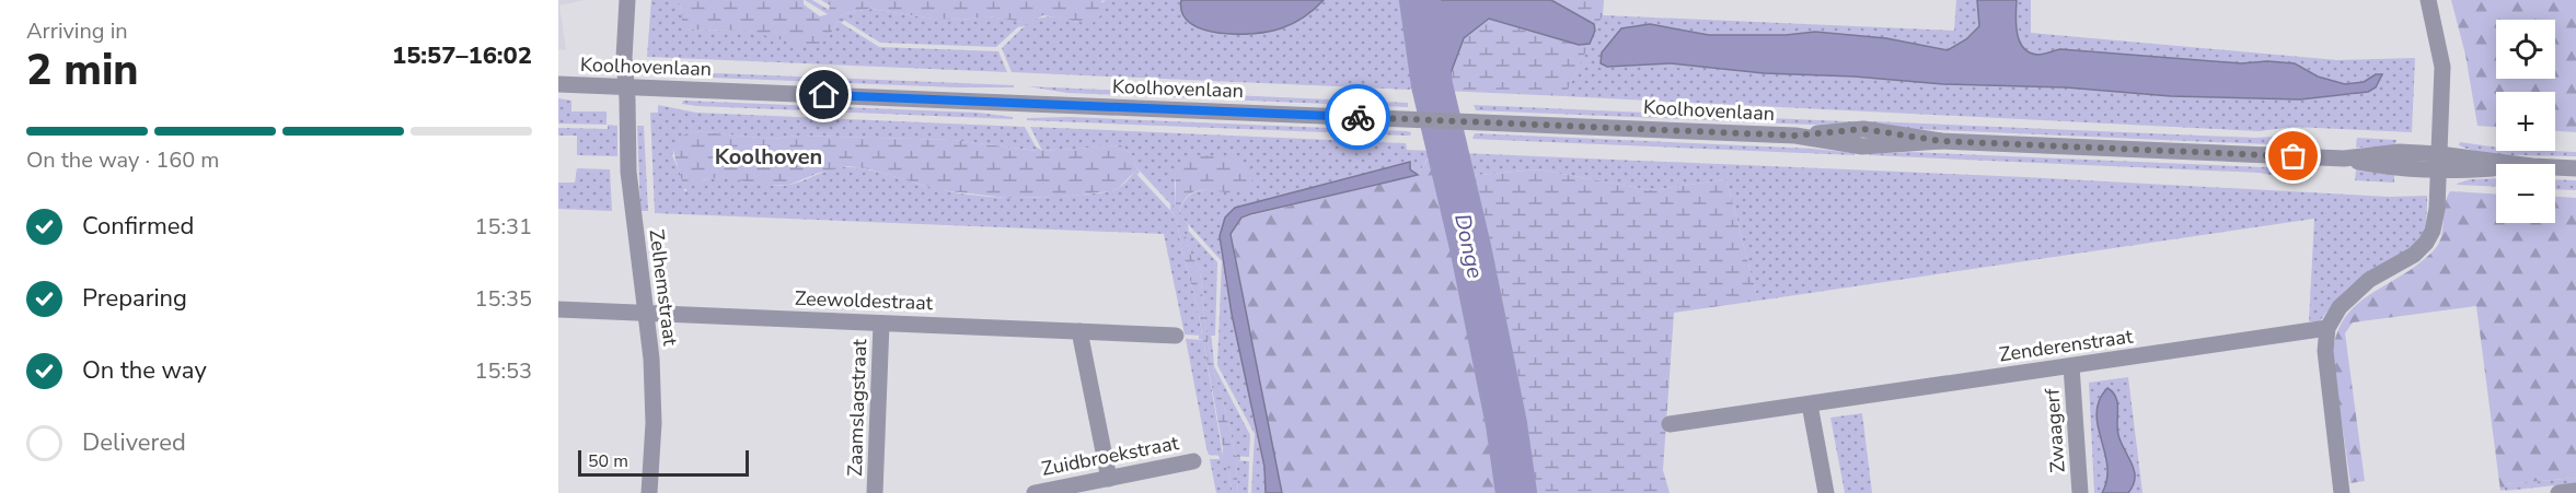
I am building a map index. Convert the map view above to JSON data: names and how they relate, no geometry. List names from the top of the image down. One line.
{"streets":{"street":["Koolhovenlaan","Zelhemstraat","Zeewoldestraat","Zenderenstraat","Zaamslagstraat","Zwaagerf","Zuidbroekstraat"]},"crossings":[["Koolhovenlaan","Zelhemstraat"],["Zelhemstraat","Zeewoldestraat"],["Zeewoldestraat","Zaamslagstraat"],["Zenderenstraat","Zwaagerf"]],"districts":["Koolhoven"],"water":["Donge"],"scale_bar":"50 m","page":{"heading":["2 min","Arriving in","15:57–16:02"],"map_buttons":["+","−"],"bar":"On the way · 160 m","list":[["Confirmed","15:31"],["Preparing","15:35"],["On the way","15:53"],"Delivered"],"scale":"50 m"}}
